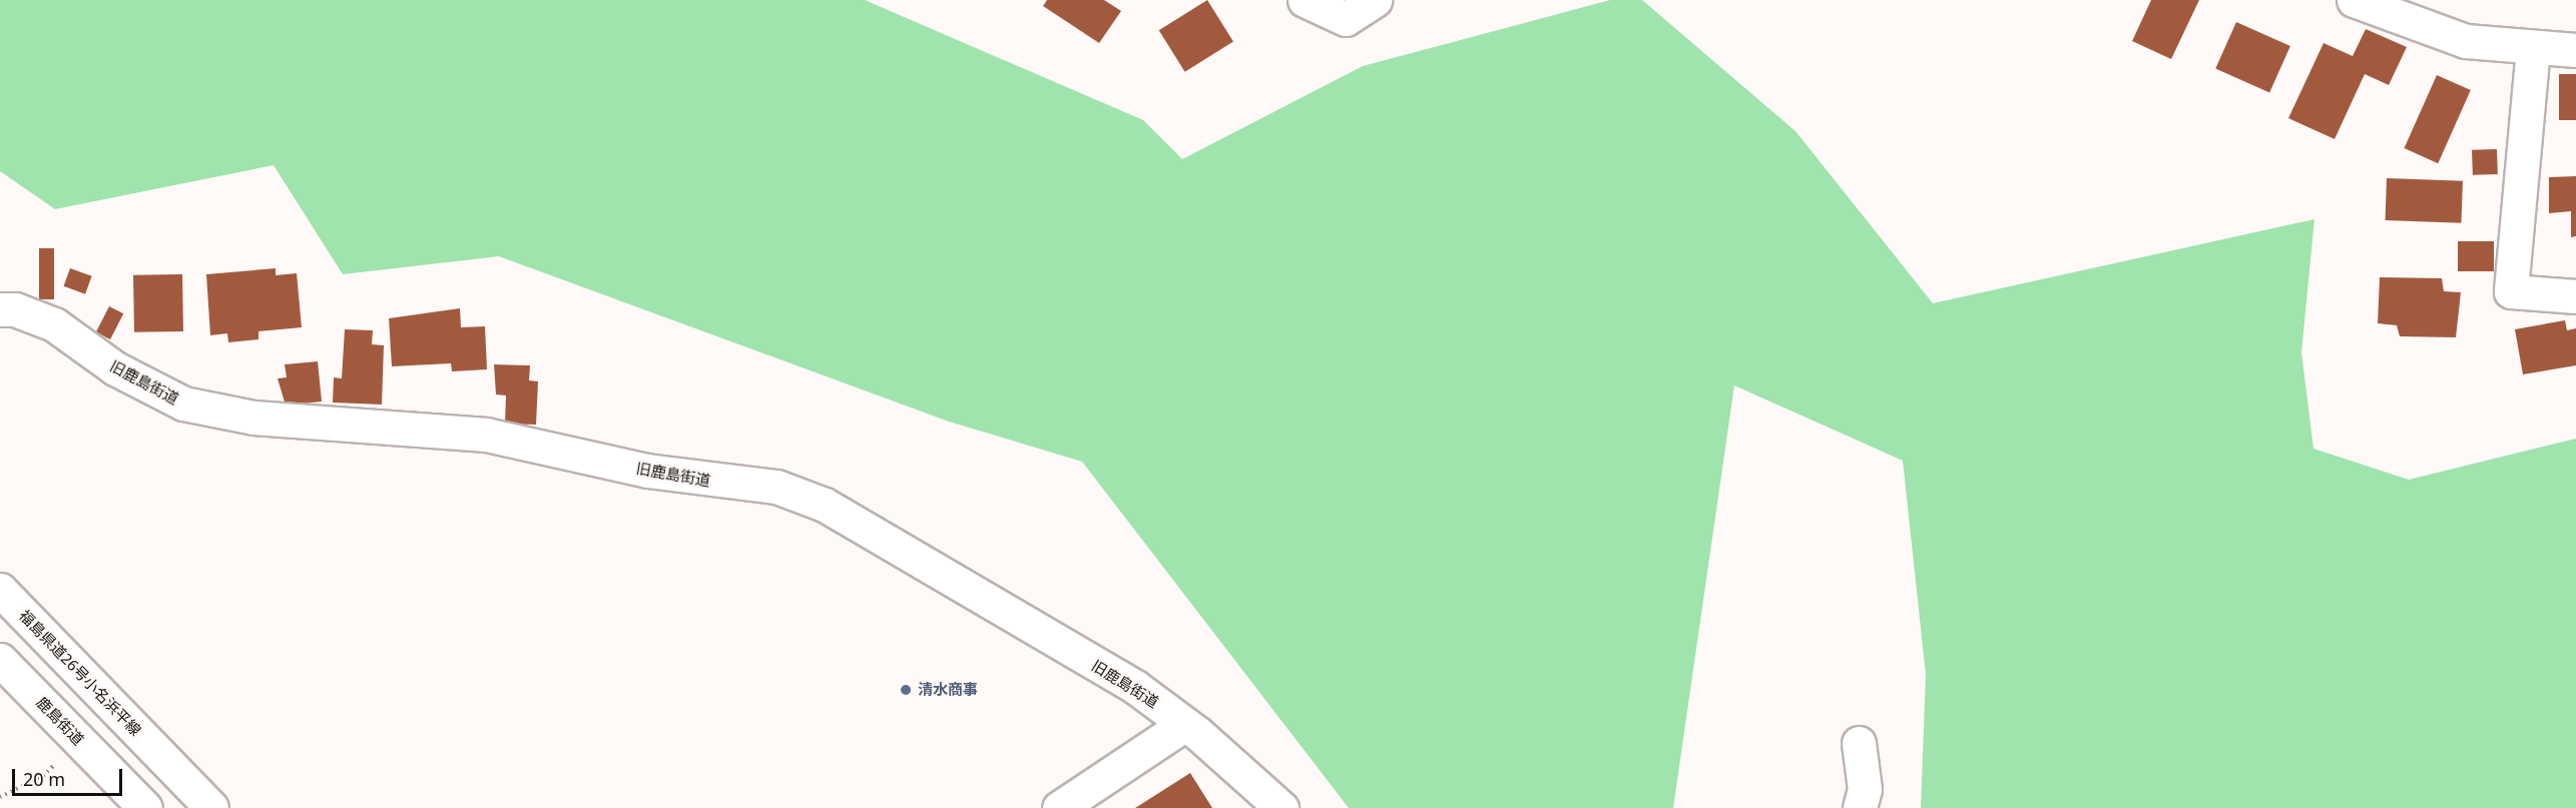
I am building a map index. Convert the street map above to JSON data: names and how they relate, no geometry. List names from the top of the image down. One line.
{"streets":{"street":["旧鹿島街道","福島県道26号小名浜平線","鹿島街道"]},"places":["清水商事"],"scale_bar":"20 m"}
